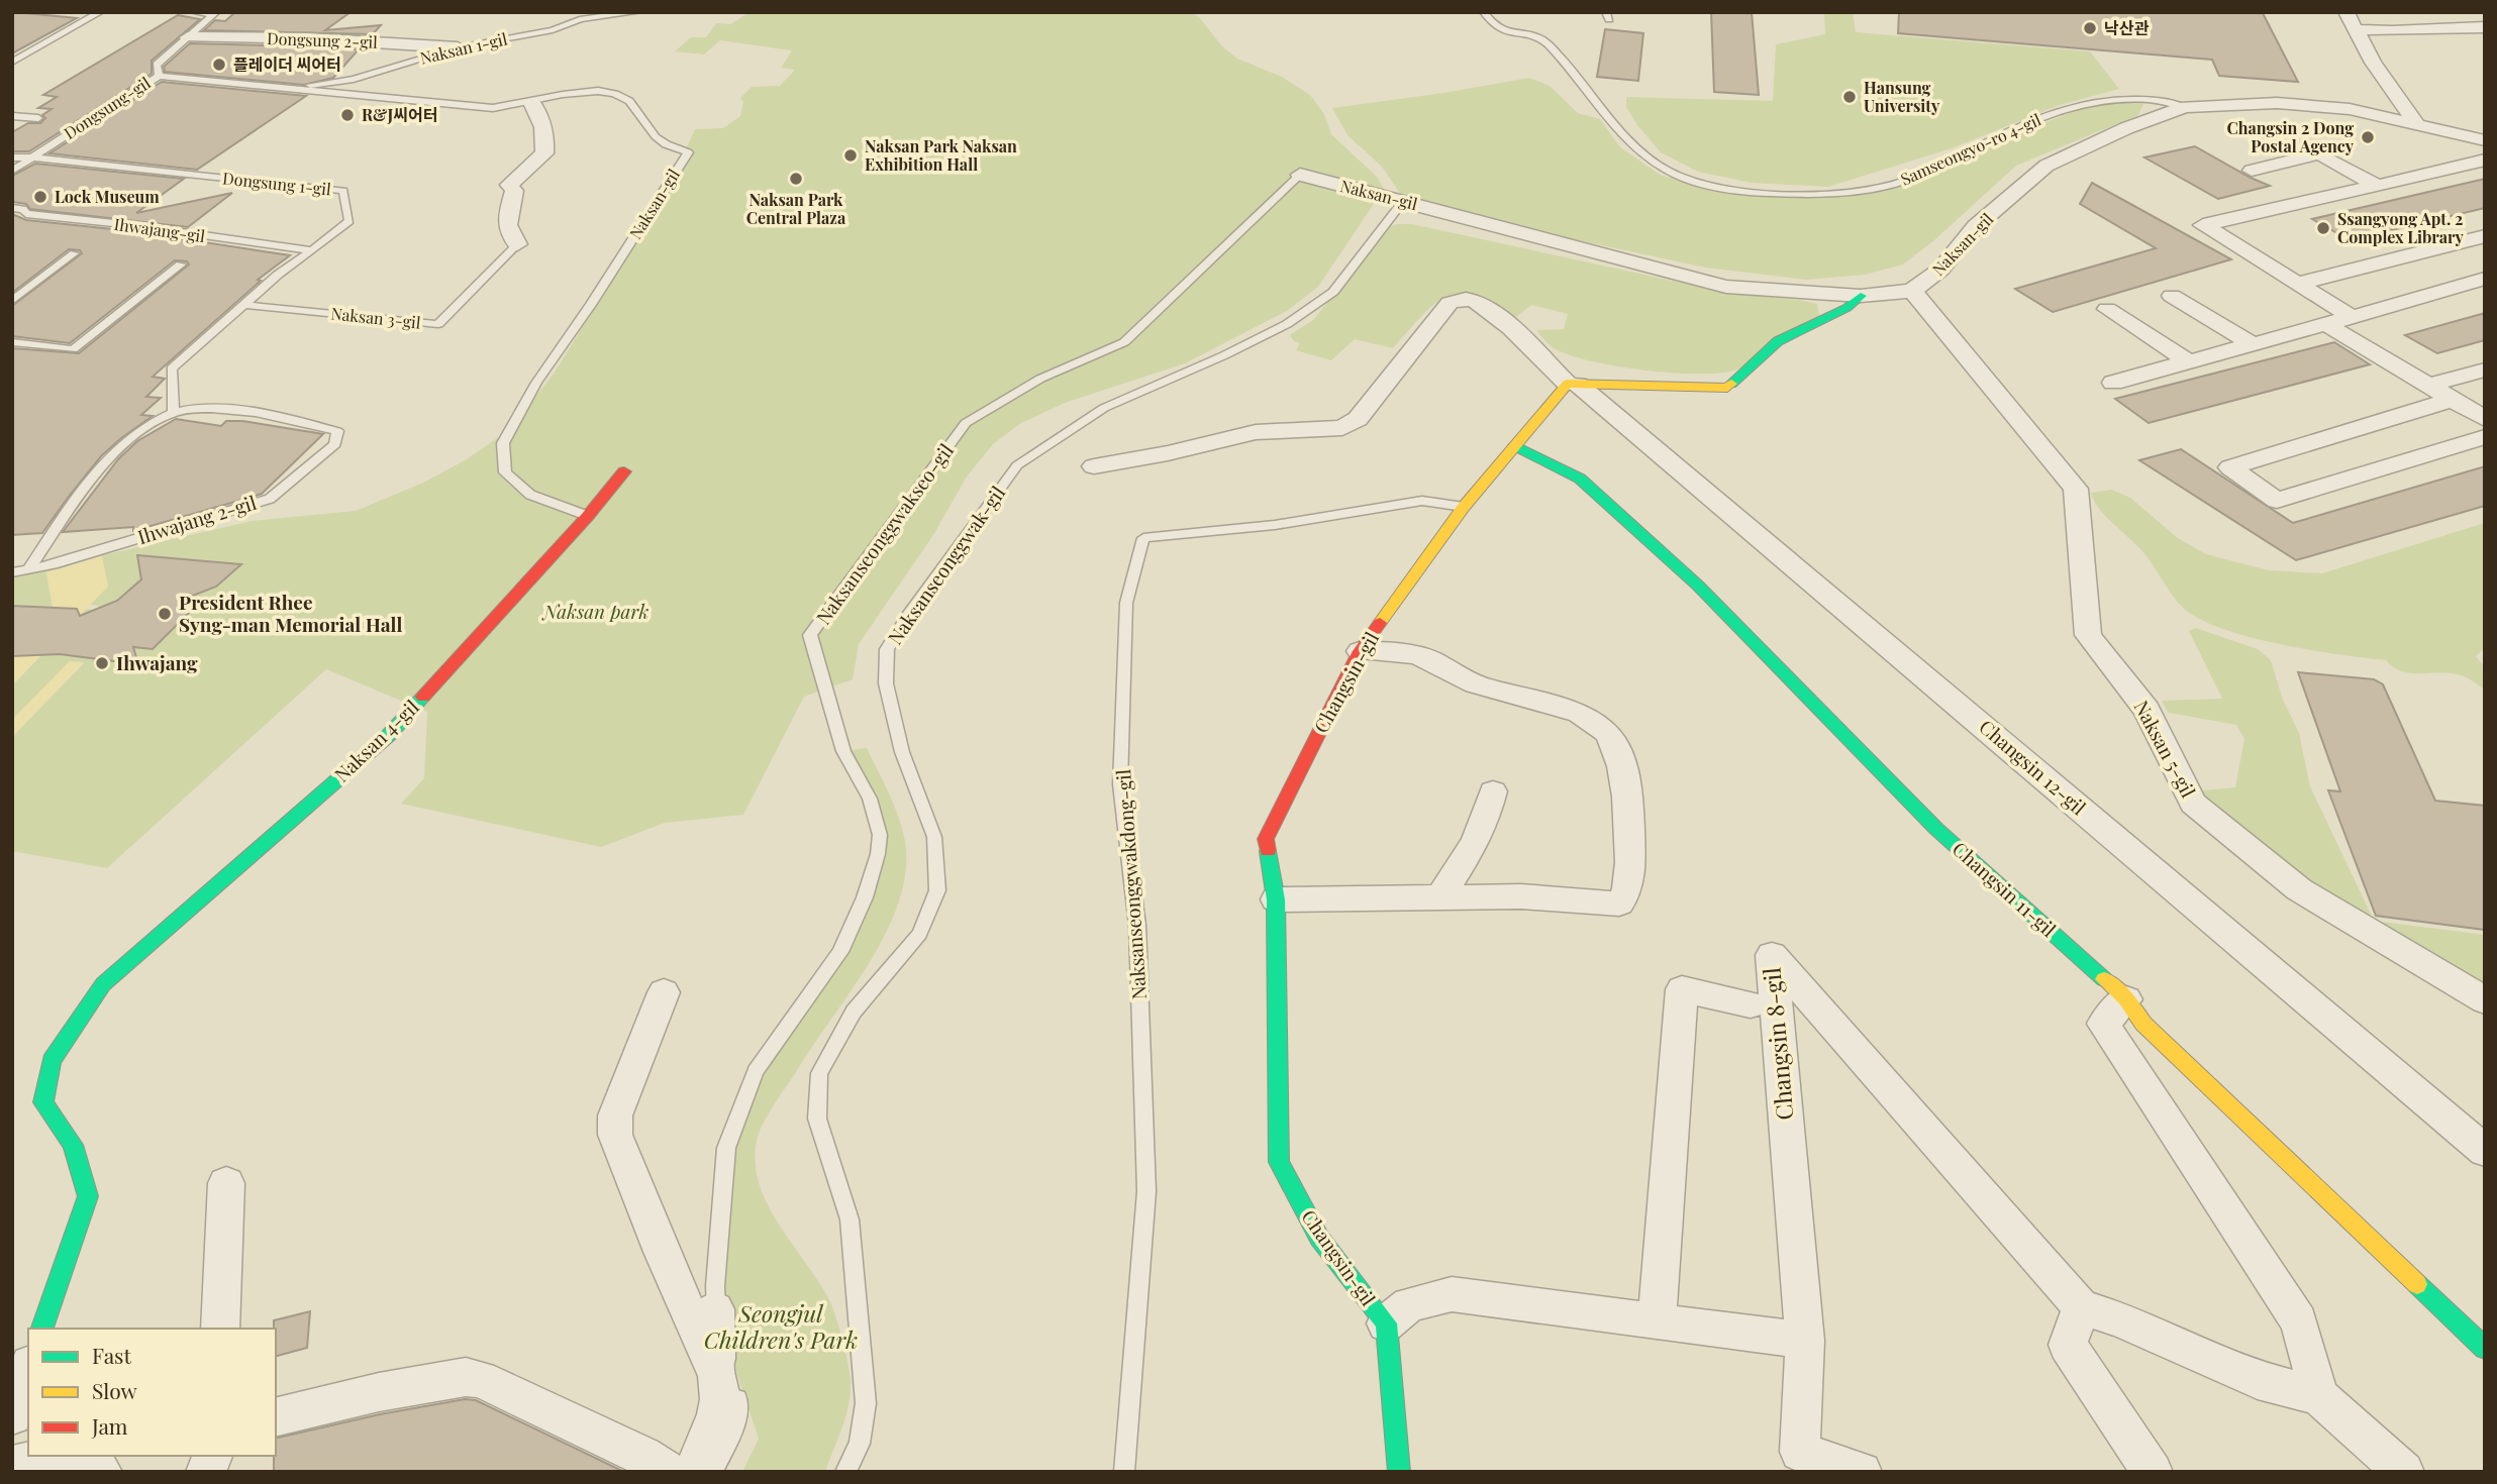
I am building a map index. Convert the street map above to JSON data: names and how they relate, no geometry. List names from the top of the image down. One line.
{"streets":{"street":["Dongsung 2-gil","Naksan-gil","Naksan 3-gil","Changsin-gil","Naksan 4-gil","Naksan 5-gil","Changsin 12-gil","Changsin 11-gil","Changsin 8-gil"],"lane":["Naksan 1-gil","Dongsung-gil","Samseongyo-ro 4-gil","Dongsung 1-gil","Ihwajang-gil","Ihwajang 2-gil","Naksanseonggwakseo-gil","Naksanseonggwak-gil","Naksanseonggwakdong-gil"]},"crossings":[["Dongsung 2-gil","Naksan 1-gil"],["Dongsung 2-gil","Dongsung-gil"],["Naksan 1-gil","Naksan-gil"],["Dongsung-gil","Dongsung 1-gil"],["Dongsung-gil","Naksan-gil"],["Samseongyo-ro 4-gil","Naksan-gil"],["Dongsung 1-gil","Ihwajang-gil"],["Dongsung 1-gil","Naksan 3-gil"],["Dongsung 1-gil","Ihwajang 2-gil"],["Naksan-gil","Naksan 3-gil"],["Naksan-gil","Naksanseonggwakseo-gil"],["Naksan-gil","Naksanseonggwak-gil"],["Naksan-gil","Naksan 4-gil"],["Naksan-gil","Naksan 5-gil"],["Changsin-gil","Changsin 12-gil"],["Changsin-gil","Naksanseonggwakdong-gil"],["Changsin-gil","Changsin 11-gil"],["Changsin-gil","Changsin 8-gil"]],"parks":["Naksan park","Seongjul Children's Park"],"places":["낙산관","플레이더 씨어터","Hansung University","R&J씨어터","Changsin 2 Dong Postal Agency","Naksan Park Naksan Exhibition Hall","Naksan Park Central Plaza","Lock Museum","Ssangyong Apt. 2 Complex Library","President Rhee Syng-man Memorial Hall","Ihwajang"],"legend":["Fast","Slow","Jam"]}
